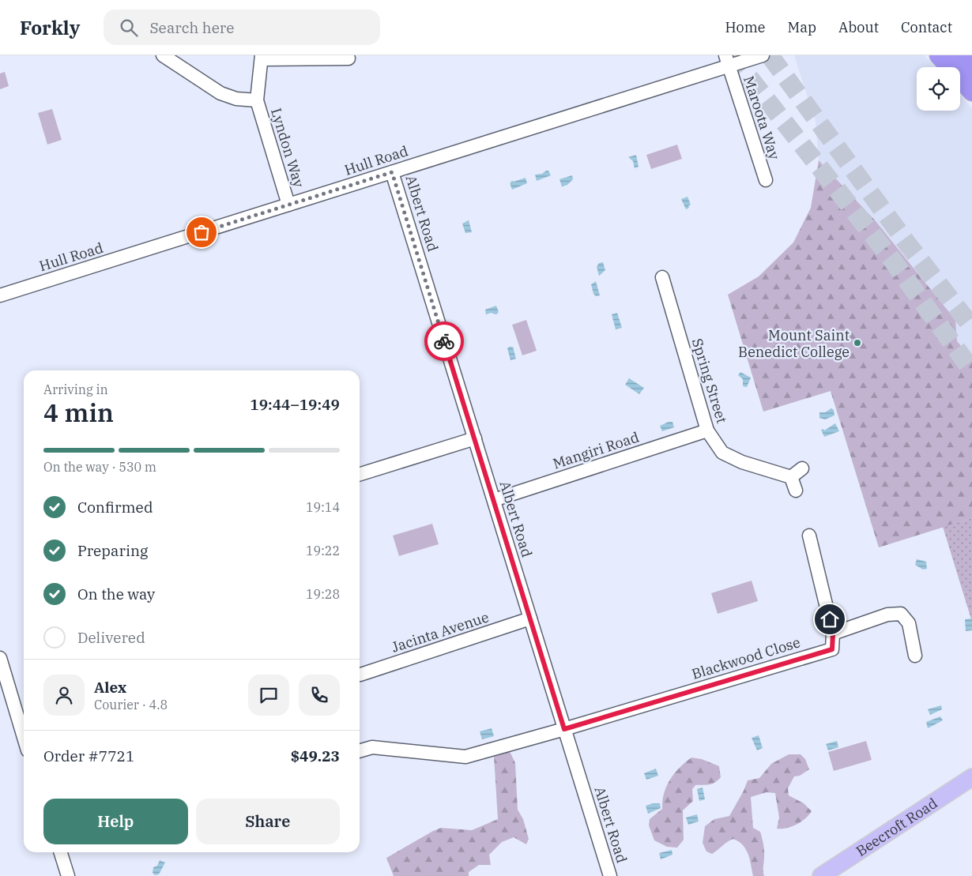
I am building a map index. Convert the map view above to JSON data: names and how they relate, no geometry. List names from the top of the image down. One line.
{"streets":{"main road":["Beecroft Road"],"street":["Maroota Way","Lyndon Way","Hull Road","Albert Road","Spring Street","Mangiri Road","Jacinta Avenue","Blackwood Close"]},"crossings":[["Maroota Way","Hull Road"],["Lyndon Way","Hull Road"],["Hull Road","Albert Road"],["Albert Road","Mangiri Road"],["Albert Road","Jacinta Avenue"],["Albert Road","Blackwood Close"],["Spring Street","Mangiri Road"]],"places":["Mount Saint Benedict College"],"page":{"header":"Forkly","search":"Search here","nav":["Home","Map","About","Contact"],"heading":["4 min","Arriving in","19:44–19:49"],"panel":["Alex","Courier · 4.8","Order #7721","$49.23"],"bar":"On the way · 530 m","list":[["Confirmed","19:14"],["Preparing","19:22"],["On the way","19:28"],"Delivered"],"buttons":["Help","Share"]}}
